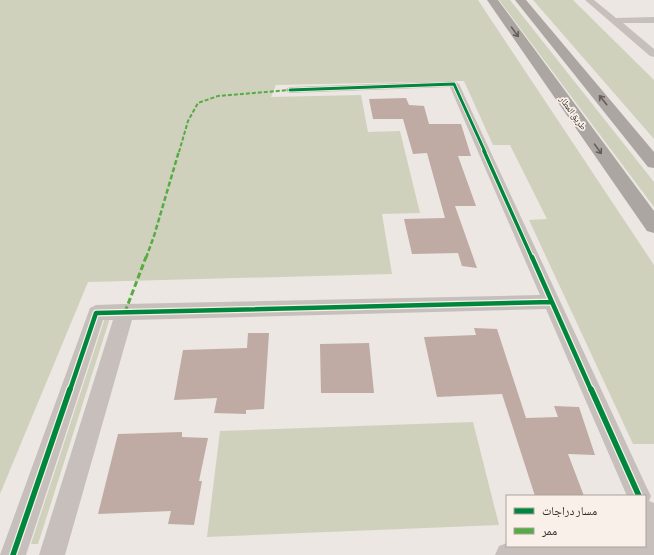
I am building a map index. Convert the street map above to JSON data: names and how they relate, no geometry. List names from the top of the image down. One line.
{"streets":{"highway":["طريق المطار"]},"legend":["مسار دراجات","ممر"]}
